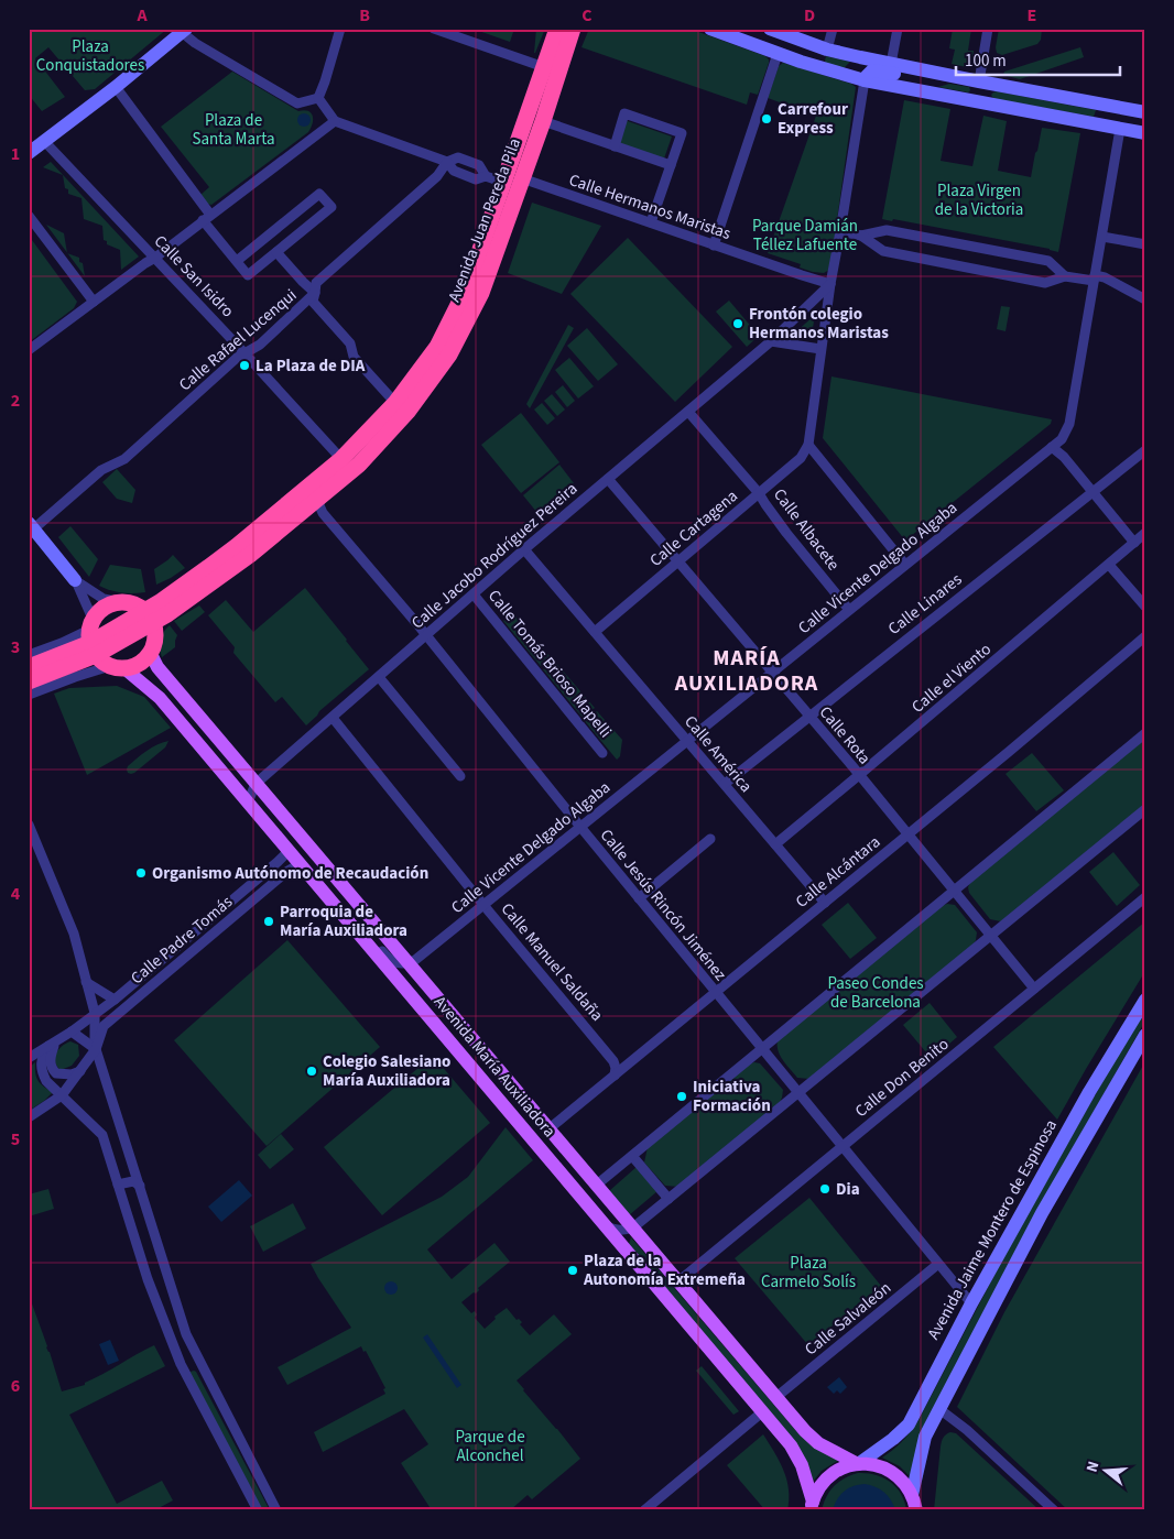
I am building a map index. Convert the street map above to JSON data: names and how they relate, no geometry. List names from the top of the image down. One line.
{"streets":{"highway":["Avenida Juan Pereda Pila"],"main road":["Avenida María Auxiliadora"],"street":["Calle Hermanos Maristas","Calle San Isidro","Calle Rafael Lucenqui","Calle Cartagena","Calle Albacete","Calle Jacobo Rodríguez Pereira","Calle Vicente Delgado Algaba","Calle Linares","Calle Tomás Brioso Mapelli","Calle el Viento","Calle Rota","Calle América","Calle Alcántara","Calle Jesús Rincón Jiménez","Calle Padre Tomás","Calle Manuel Saldaña","Calle Don Benito","Avenida Jaime Montero de Espinosa","Calle Salvaleón"]},"crossings":[["Calle Hermanos Maristas","Avenida Juan Pereda Pila"],["Calle Hermanos Maristas","Calle Jacobo Rodríguez Pereira"],["Avenida Juan Pereda Pila","Calle San Isidro"],["Avenida Juan Pereda Pila","Calle Jesús Rincón Jiménez"],["Calle San Isidro","Calle Rafael Lucenqui"],["Calle Cartagena","Calle Albacete"],["Calle Cartagena","Calle Rota"],["Calle Cartagena","Calle América"],["Calle Albacete","Calle Jacobo Rodríguez Pereira"],["Calle Albacete","Calle Vicente Delgado Algaba"],["Calle Jacobo Rodríguez Pereira","Calle Tomás Brioso Mapelli"],["Calle Jacobo Rodríguez Pereira","Calle Rota"],["Calle Jacobo Rodríguez Pereira","Calle América"],["Calle Jacobo Rodríguez Pereira","Calle Jesús Rincón Jiménez"],["Calle Jacobo Rodríguez Pereira","Calle Manuel Saldaña"],["Calle Jacobo Rodríguez Pereira","Avenida María Auxiliadora"],["Calle Vicente Delgado Algaba","Calle Rota"],["Calle Vicente Delgado Algaba","Calle América"],["Calle Vicente Delgado Algaba","Calle Jesús Rincón Jiménez"],["Calle Vicente Delgado Algaba","Calle Manuel Saldaña"],["Calle Vicente Delgado Algaba","Avenida María Auxiliadora"],["Calle Linares","Calle Rota"],["Calle Linares","Calle América"],["Calle el Viento","Calle Rota"],["Calle el Viento","Calle América"],["Calle Rota","Calle Alcántara"],["Calle Rota","Calle Don Benito"],["Calle América","Calle Alcántara"],["Calle Alcántara","Calle Jesús Rincón Jiménez"],["Calle Alcántara","Calle Manuel Saldaña"],["Calle Alcántara","Avenida María Auxiliadora"],["Calle Jesús Rincón Jiménez","Calle Don Benito"],["Calle Jesús Rincón Jiménez","Avenida Jaime Montero de Espinosa"],["Calle Jesús Rincón Jiménez","Calle Salvaleón"],["Calle Padre Tomás","Avenida María Auxiliadora"],["Avenida María Auxiliadora","Calle Don Benito"],["Avenida María Auxiliadora","Avenida Jaime Montero de Espinosa"],["Avenida María Auxiliadora","Calle Salvaleón"]],"districts":["MARÍA AUXILIADORA"],"parks":["Plaza Conquistadores","Plaza de Santa Marta","Plaza Virgen de la Victoria","Parque Damián Téllez Lafuente","Paseo Condes de Barcelona","Plaza Carmelo Solís","Parque de Alconchel"],"places":["Carrefour Express","Frontón colegio Hermanos Maristas","La Plaza de DIA","Organismo Autónomo de Recaudación","Parroquia de María Auxiliadora","Colegio Salesiano María Auxiliadora","Iniciativa Formación","Dia","Plaza de la Autonomía Extremeña"],"scale_bar":"100 m","north":"left","grid":{"columns":["A","B","C","D","E"],"rows":["1","2","3","4","5","6"]}}
